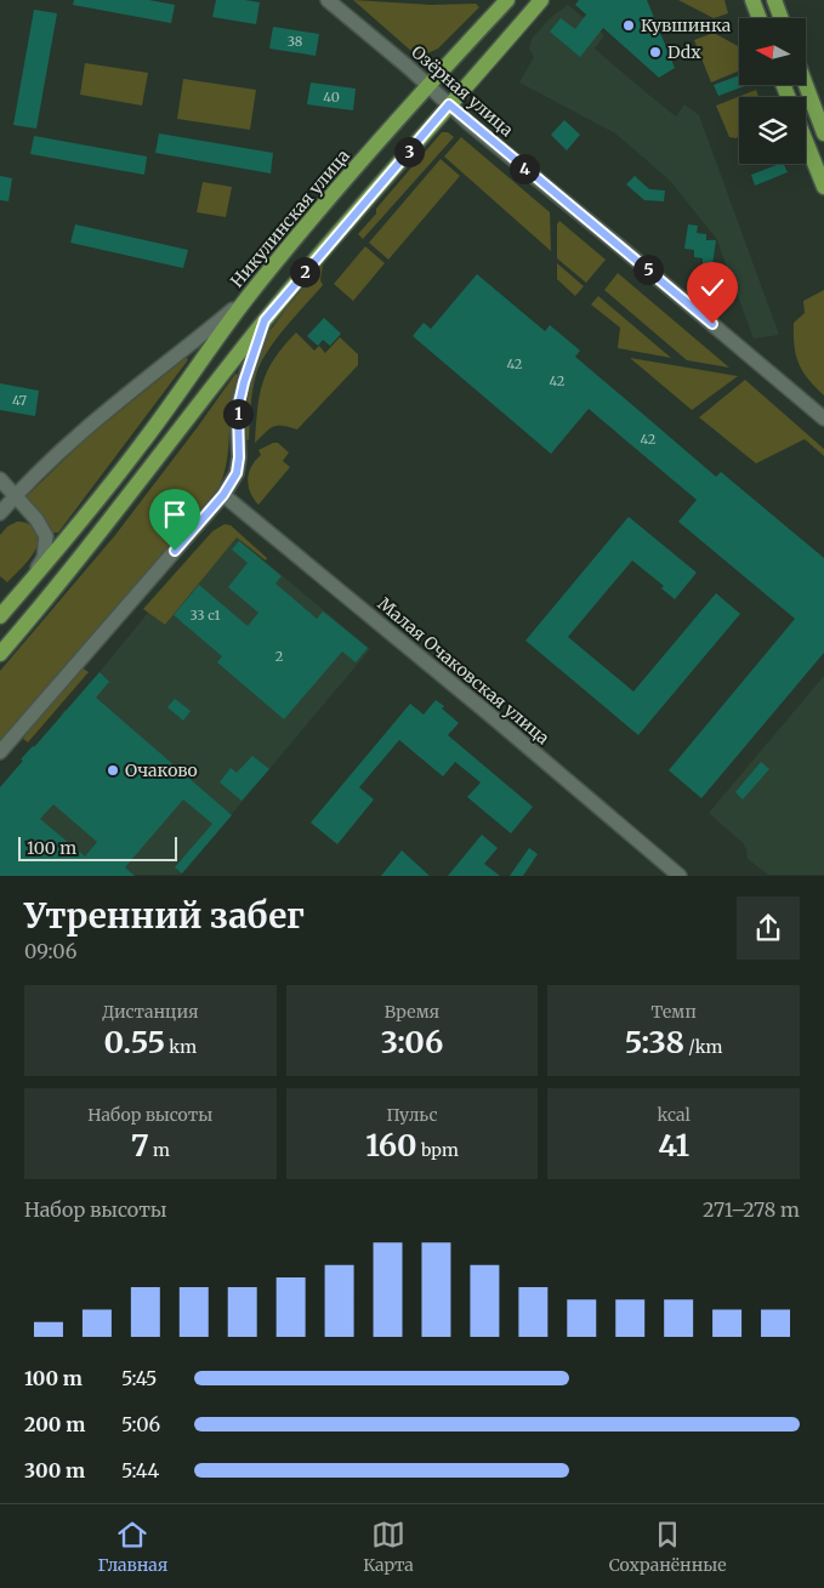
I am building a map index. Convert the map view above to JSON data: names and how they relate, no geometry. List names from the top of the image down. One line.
{"streets":{"main road":["Никулинская улица"],"street":["Озёрная улица","Малая Очаковская улица"]},"crossings":[["Озёрная улица","Никулинская улица"]],"places":["Кувшинка","Ddx","Очаково"],"house_numbers":["38","40","42","42","47","42","33 с1","2"],"scale_bar":"100 m","north":"left","page":{"pins":["3","4","5","2","1"],"scale":"100 m","heading":["Утренний забег","09:06"],"stats":[["Дистанция","0.55 km"],["Время","3:06"],["Темп","5:38 /km"],["Набор высоты","7 m"],["Пульс","160 bpm"],["kcal","41"]],"chart":["Набор высоты","271–278 m"],"list":[{"name":"100 m","note":"5:45"},{"name":"200 m","note":"5:06"},{"name":"300 m","note":"5:44"}],"tabs":["Главная","Карта","Сохранённые"]}}
